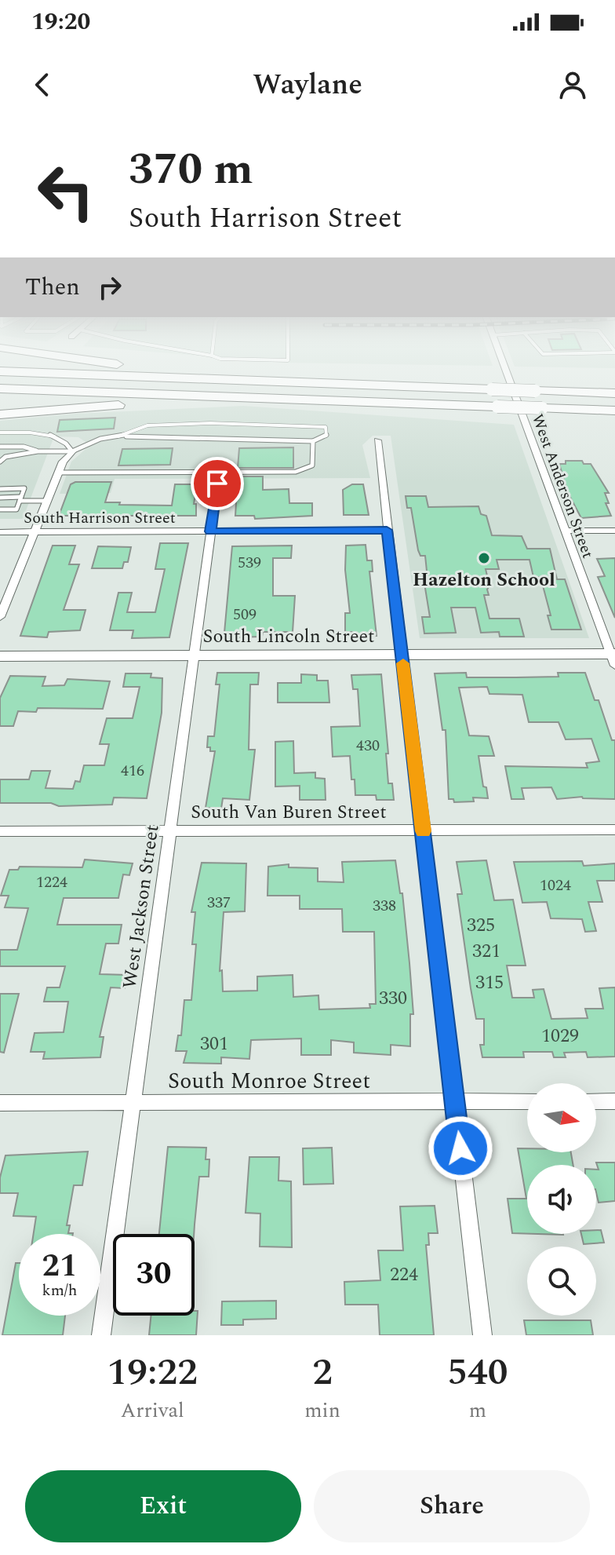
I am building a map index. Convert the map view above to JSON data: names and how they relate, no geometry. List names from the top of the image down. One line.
{"streets":{"street":["West Anderson Street","South Harrison Street","South Lincoln Street","South Van Buren Street","West Jackson Street","South Monroe Street"]},"crossings":[["West Anderson Street","South Lincoln Street"],["South Harrison Street","West Jackson Street"],["South Lincoln Street","West Jackson Street"],["South Van Buren Street","West Jackson Street"],["West Jackson Street","South Monroe Street"]],"places":["Hazelton School"],"house_numbers":["539","509","430","416","1224","1024","337","338","325","321","315","330","1029","301","224"],"north":"right","page":{"status":"19:20","header":"Waylane","turn":["370 m","South Harrison Street"],"then":"Then","speed":"21 km/h","limit":"30","eta":["19:22","Arrival","2","min","540","m"],"buttons":["Exit","Share"]}}
